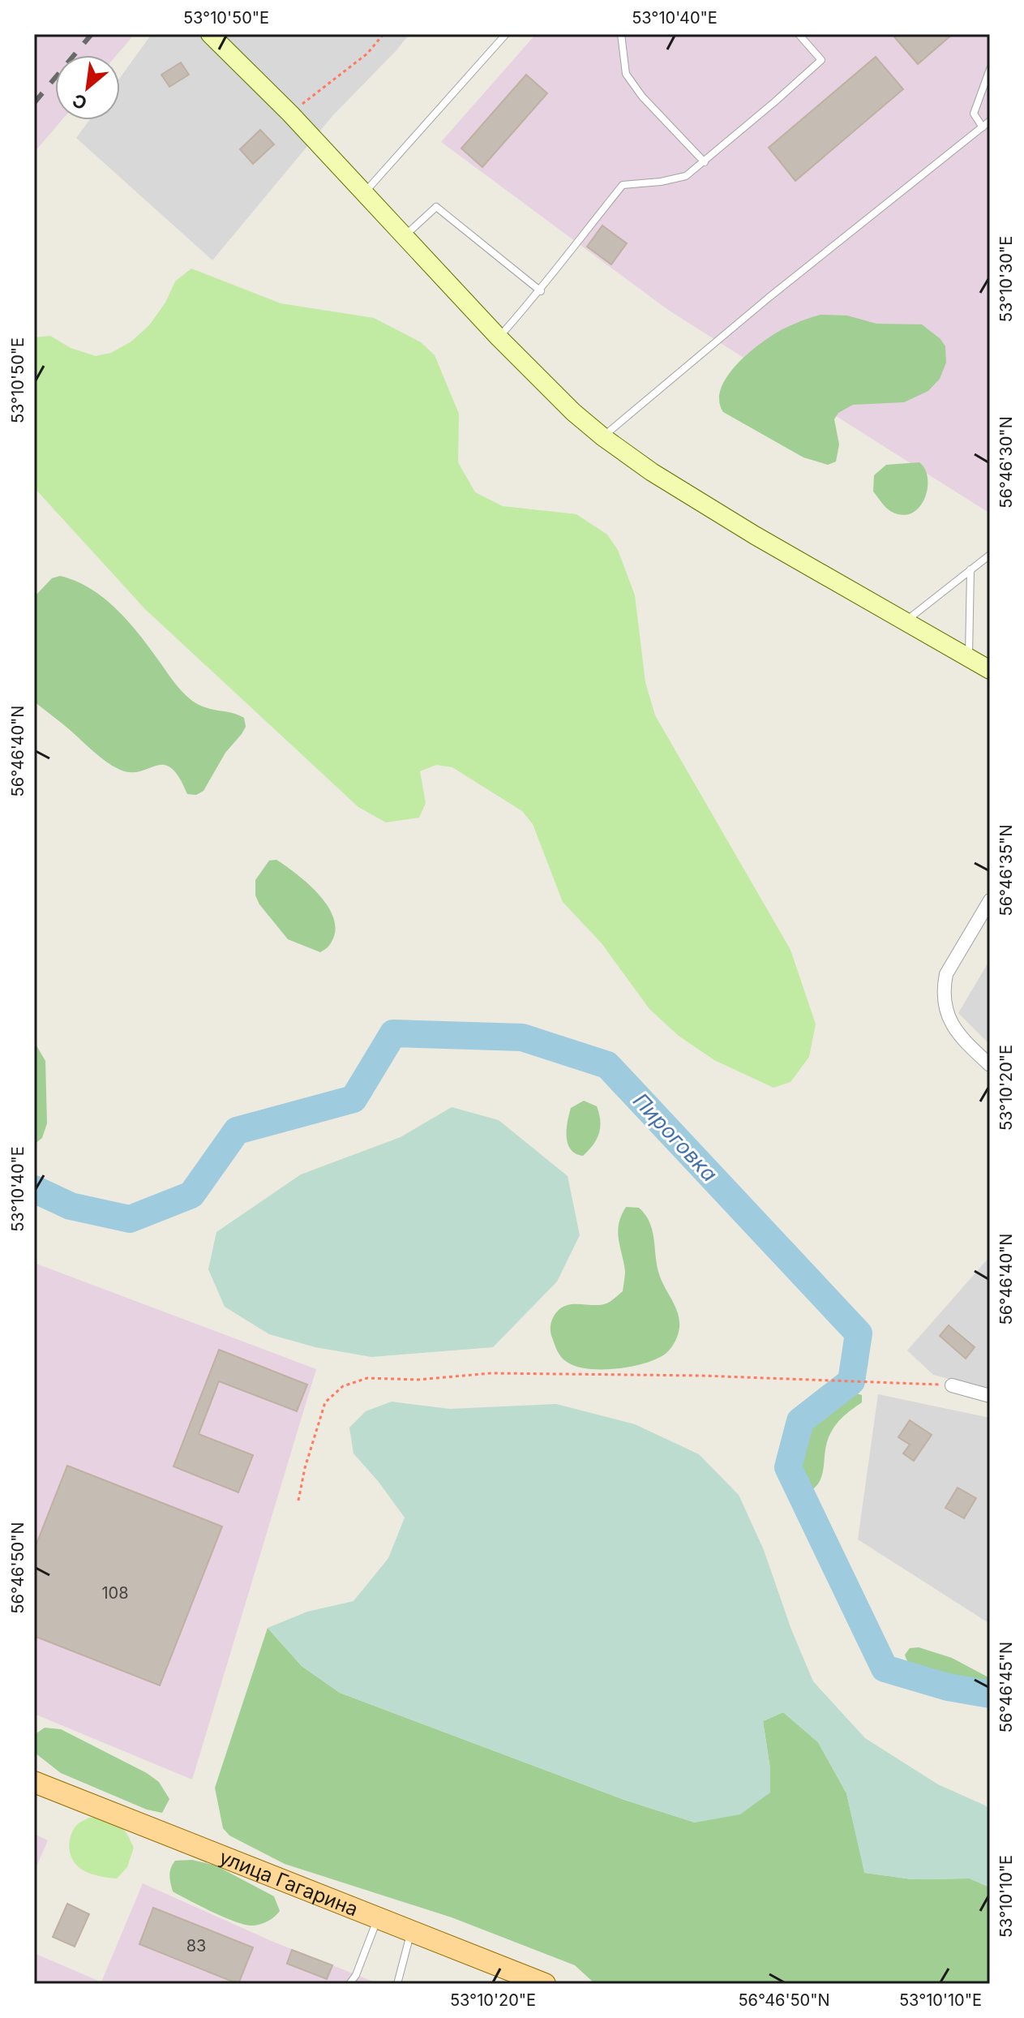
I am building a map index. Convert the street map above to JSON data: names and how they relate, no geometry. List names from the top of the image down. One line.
{"streets":{"main road":["улица Гагарина"]},"water":["Пироговка"],"house_numbers":["108","83"],"north":"bottom left","coordinates":["53°10'50\"E","53°10'40\"E","53°10'30\"E","56°46'30\"N","56°46'40\"N","56°46'35\"N","53°10'20\"E","56°46'50\"N","56°46'45\"N","53°10'10\"E"]}
